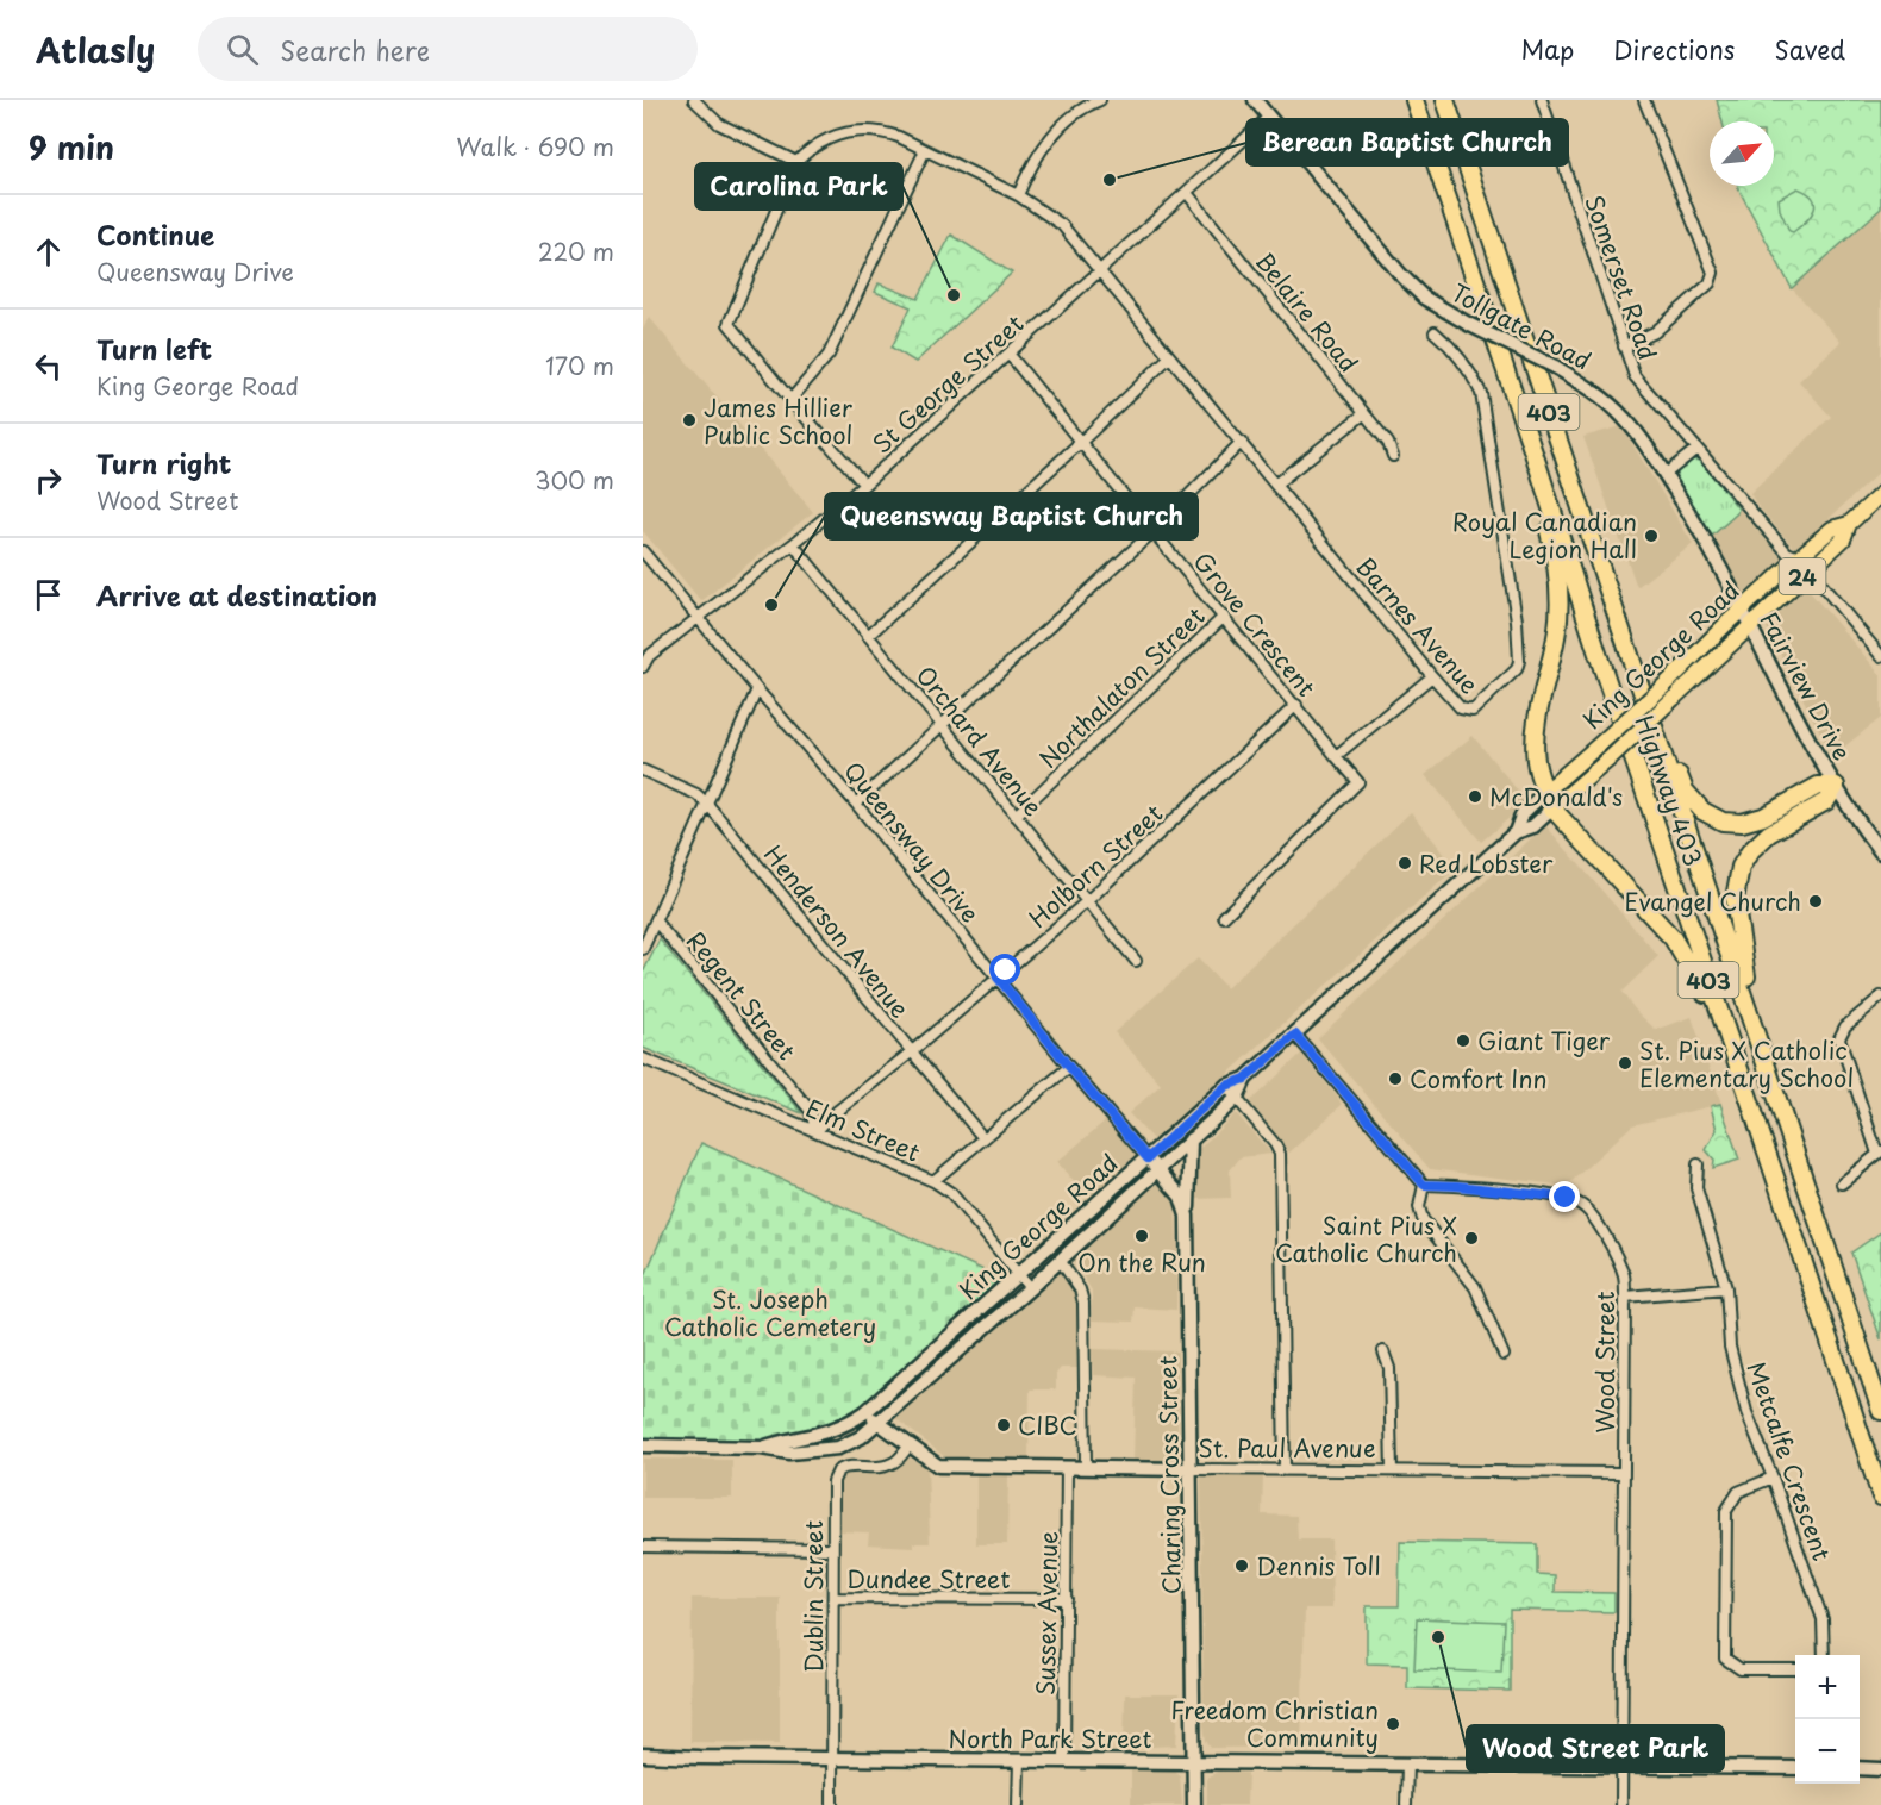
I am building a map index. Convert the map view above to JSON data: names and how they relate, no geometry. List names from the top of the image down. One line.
{"streets":{"highway":["403","Highway 403"],"main road":["Tollgate Road","24","King George Road","Fairview Drive","St. Paul Avenue","Charing Cross Street","North Park Street"],"street":["Somerset Road","Belaire Road","St George Street","Grove Crescent","Barnes Avenue","Northalaton Street","Orchard Avenue","Queensway Drive","Holborn Street","Henderson Avenue","Regent Street","Elm Street","Wood Street","Metcalfe Crescent","Dundee Street","Dublin Street","Sussex Avenue"]},"crossings":[["Somerset Road","King George Road"],["Belaire Road","St George Street"],["Tollgate Road","St George Street"],["Tollgate Road","King George Road"],["Tollgate Road","Fairview Drive"],["St George Street","Grove Crescent"],["St George Street","Barnes Avenue"],["St George Street","Orchard Avenue"],["St George Street","Queensway Drive"],["Grove Crescent","Northalaton Street"],["Grove Crescent","Holborn Street"],["King George Road","Fairview Drive"],["King George Road","Queensway Drive"],["King George Road","Elm Street"],["King George Road","St. Paul Avenue"],["King George Road","Charing Cross Street"],["Northalaton Street","Orchard Avenue"],["Orchard Avenue","Holborn Street"],["Queensway Drive","Holborn Street"],["Queensway Drive","Charing Cross Street"],["Holborn Street","Henderson Avenue"],["Holborn Street","Regent Street"],["Holborn Street","Elm Street"],["Regent Street","Elm Street"],["Wood Street","St. Paul Avenue"],["Wood Street","North Park Street"],["St. Paul Avenue","Charing Cross Street"],["St. Paul Avenue","Dublin Street"],["St. Paul Avenue","Sussex Avenue"],["Charing Cross Street","North Park Street"],["Dundee Street","Dublin Street"],["Dundee Street","Sussex Avenue"],["Dublin Street","North Park Street"],["Sussex Avenue","North Park Street"]],"parks":["St. Joseph Catholic Cemetery"],"places":["Berean Baptist Church","Carolina Park","James Hillier Public School","Royal Canadian Legion Hall","Queensway Baptist Church","McDonald's","Red Lobster","Evangel Church","Giant Tiger","St. Pius X Catholic Elementary School","Comfort Inn","On the Run","Saint Pius X Catholic Church","CIBC","Dennis Toll","Wood Street Park","Freedom Christian Community"],"north":"top right","page":{"header":"Atlasly","search":"Search here","nav":["Map","Directions","Saved"],"heading":["9 min","Walk · 690 m"],"list":[["Continue","Queensway Drive","220 m"],["Turn left","King George Road","170 m"],["Turn right","Wood Street","300 m"],"Arrive at destination"],"map_buttons":["+","−"]}}
